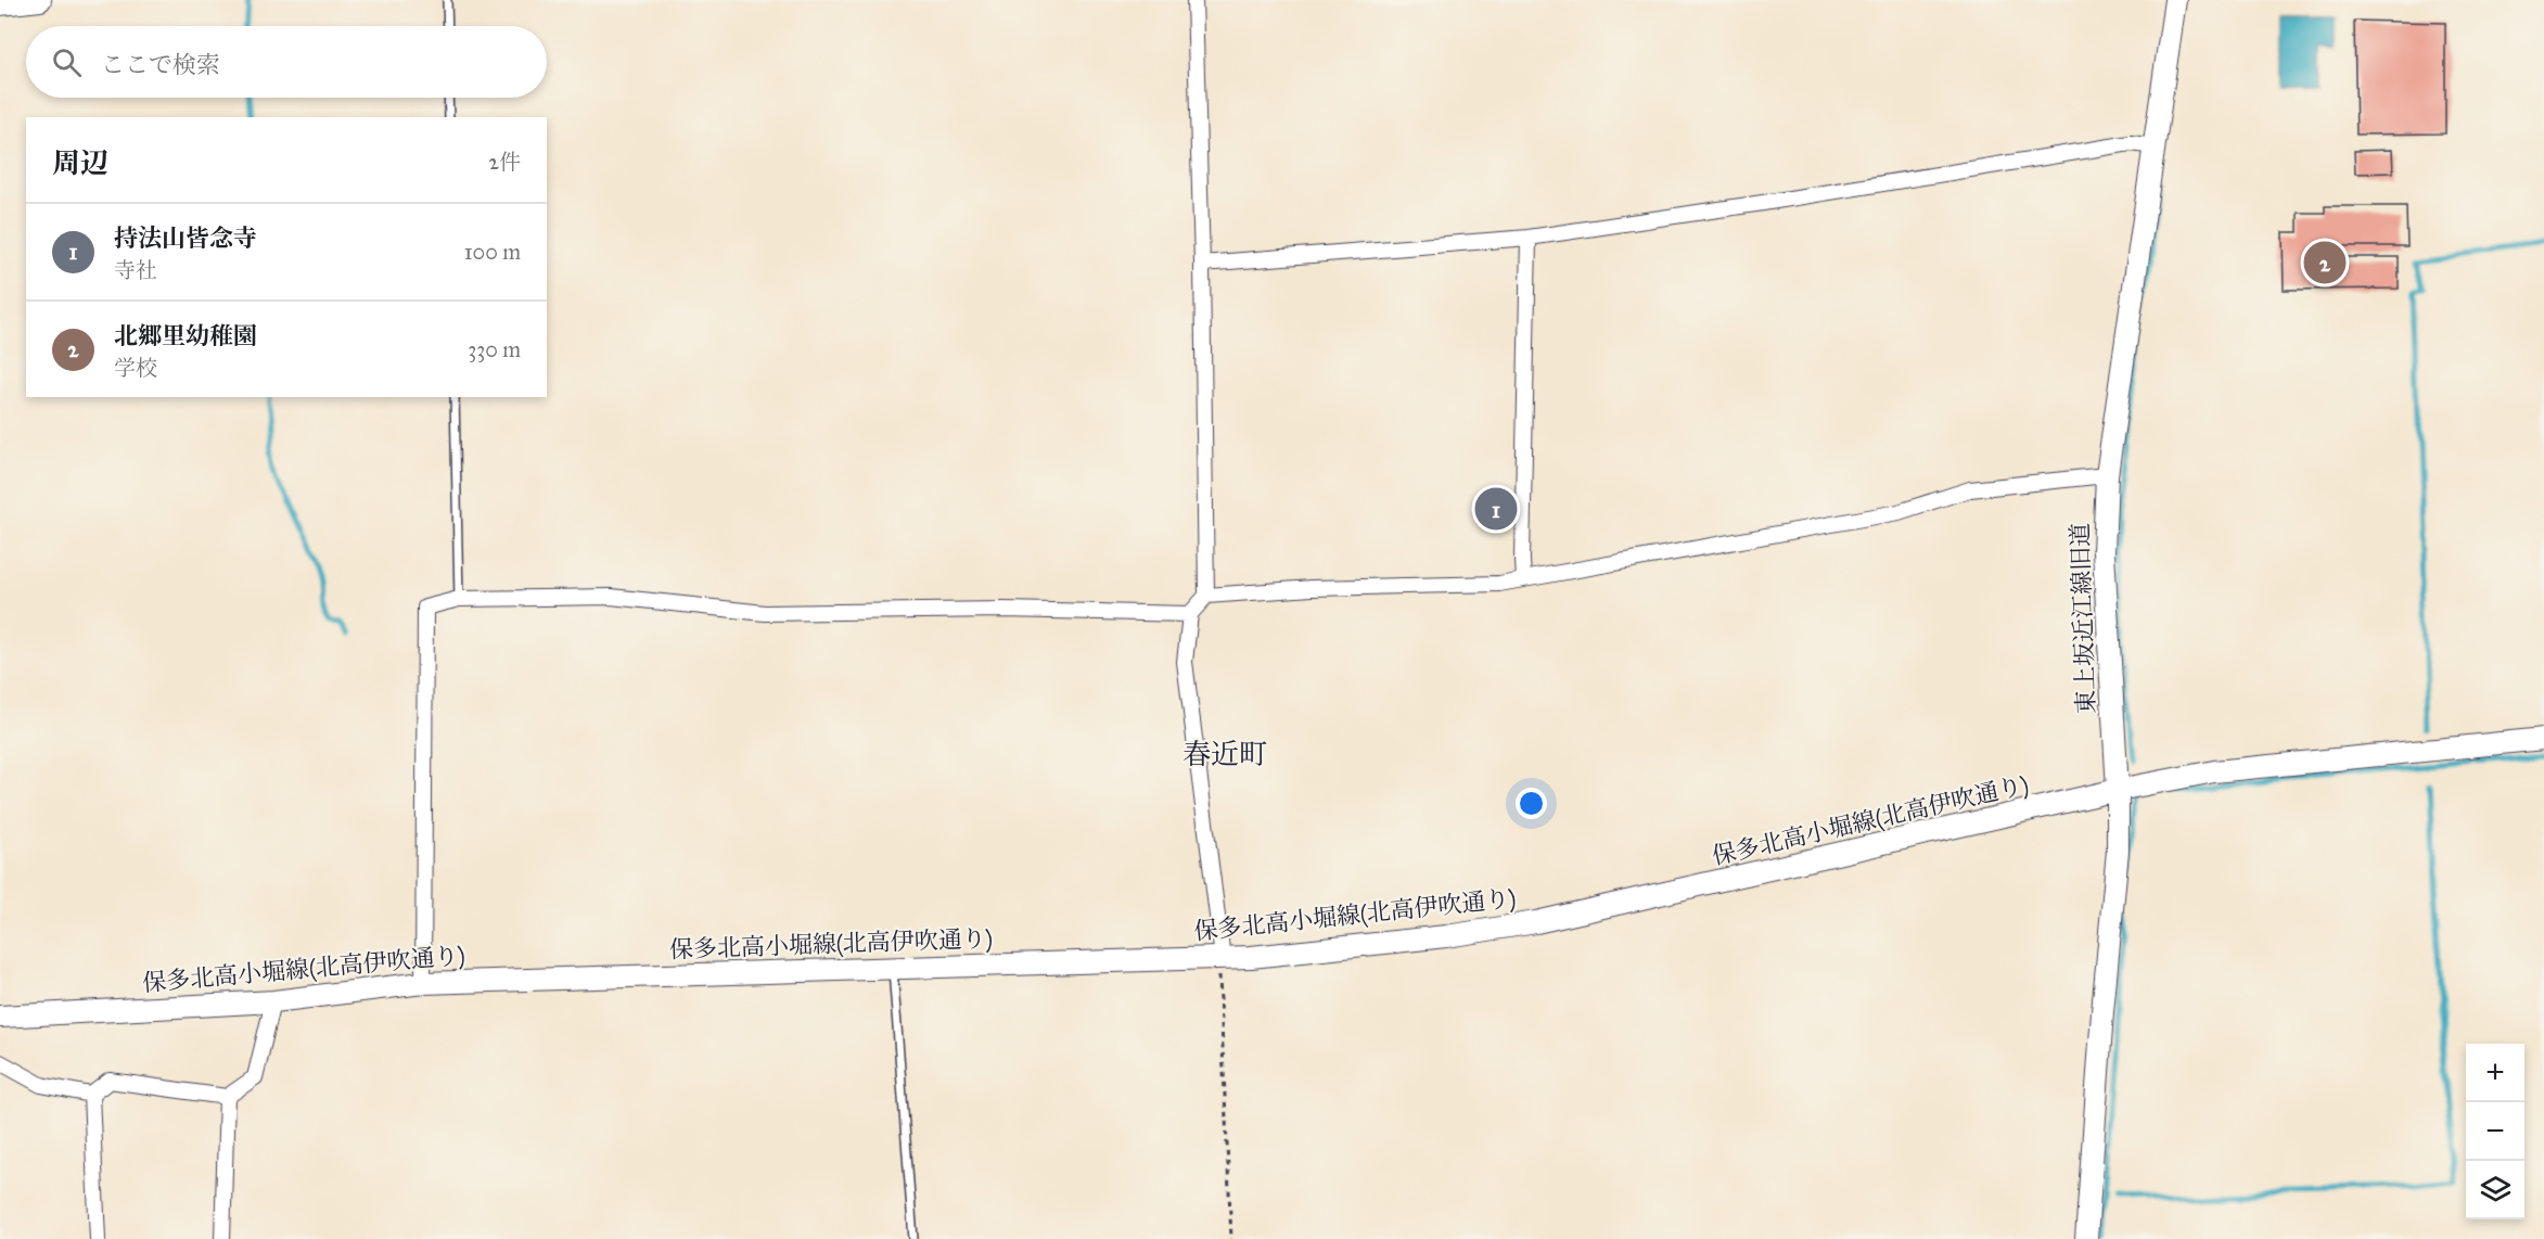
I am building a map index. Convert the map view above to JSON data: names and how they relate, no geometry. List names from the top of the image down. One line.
{"streets":{"street":["東上坂近江線旧道","保多北高小堀線(北高伊吹通り)"]},"crossings":[["東上坂近江線旧道","保多北高小堀線(北高伊吹通り)"]],"districts":["春近町"],"page":{"search":"ここで検索","heading":["周辺","2件"],"list":[{"mark":"1","name":"持法山皆念寺","note":"寺社","value":"100 m"},{"mark":"2","name":"北郷里幼稚園","note":"学校","value":"330 m"}],"pins":["2","1"],"map_buttons":["+","−"]}}
